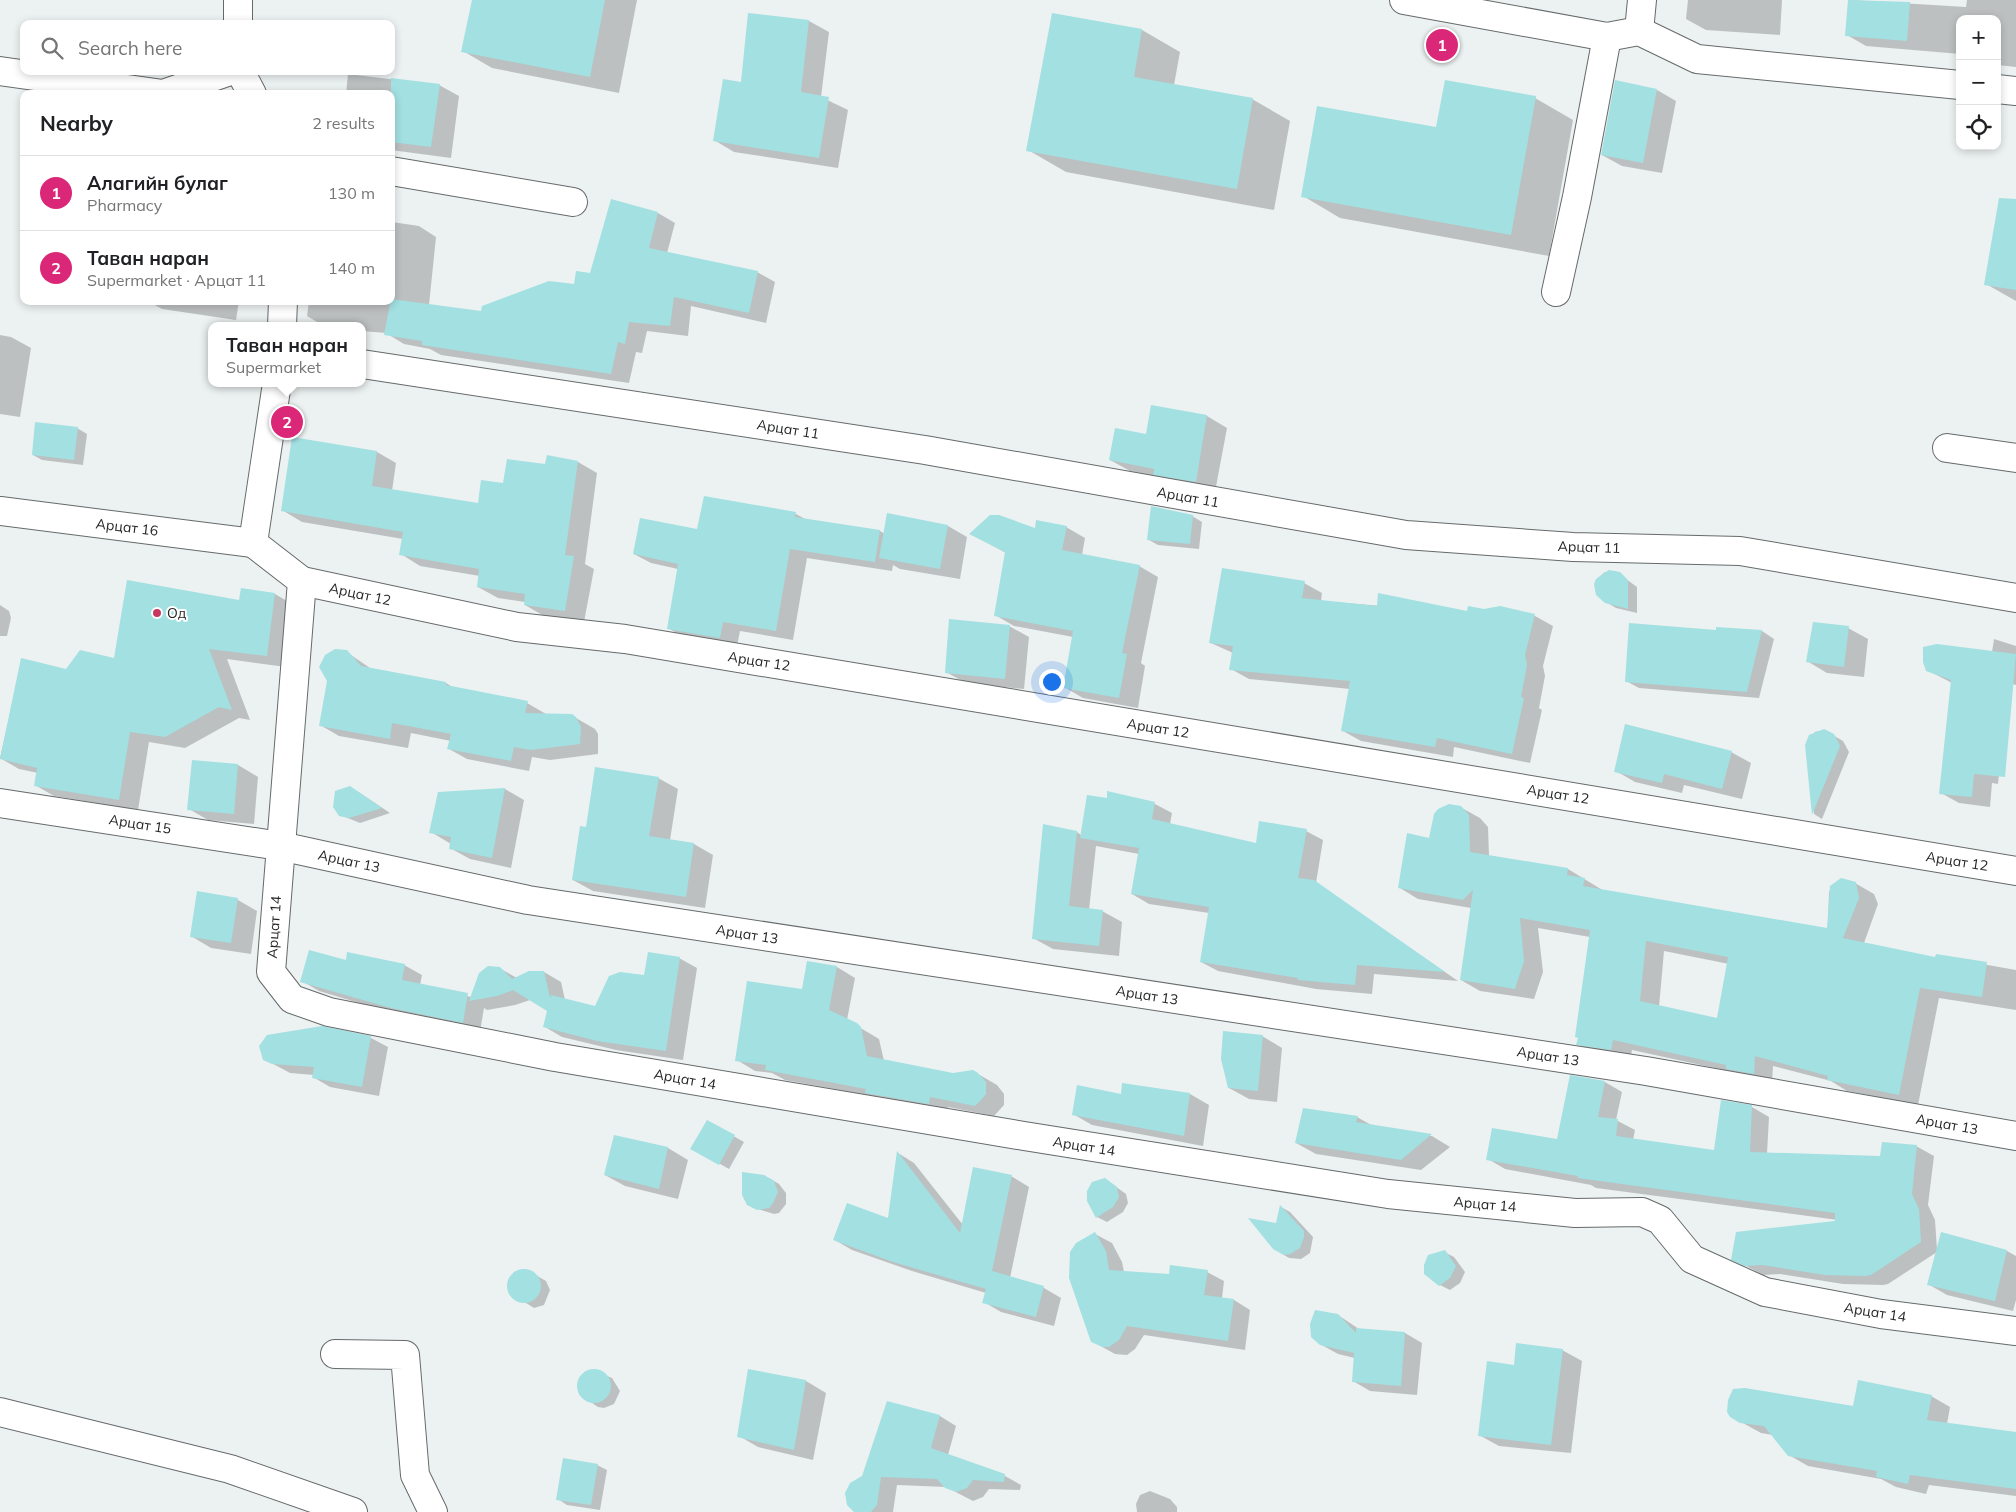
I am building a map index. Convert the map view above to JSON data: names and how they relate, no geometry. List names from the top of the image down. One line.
{"streets":{"street":["Арцат 11","Арцат 16","Арцат 12","Арцат 15","Арцат 13","Арцат 14"]},"crossings":[["Арцат 12","Арцат 14"],["Арцат 15","Арцат 13"],["Арцат 15","Арцат 14"],["Арцат 13","Арцат 14"]],"places":["Од"],"page":{"map_buttons":["+","−"],"search":"Search here","pins":["1","2"],"heading":["Nearby","2 results"],"list":[{"mark":"1","name":"Алагийн булаг","note":"Pharmacy","value":"130 m"},{"mark":"2","name":"Таван наран","note":"Supermarket · Арцат 11","value":"140 m"}],"popup":["Таван наран","Supermarket"]}}
